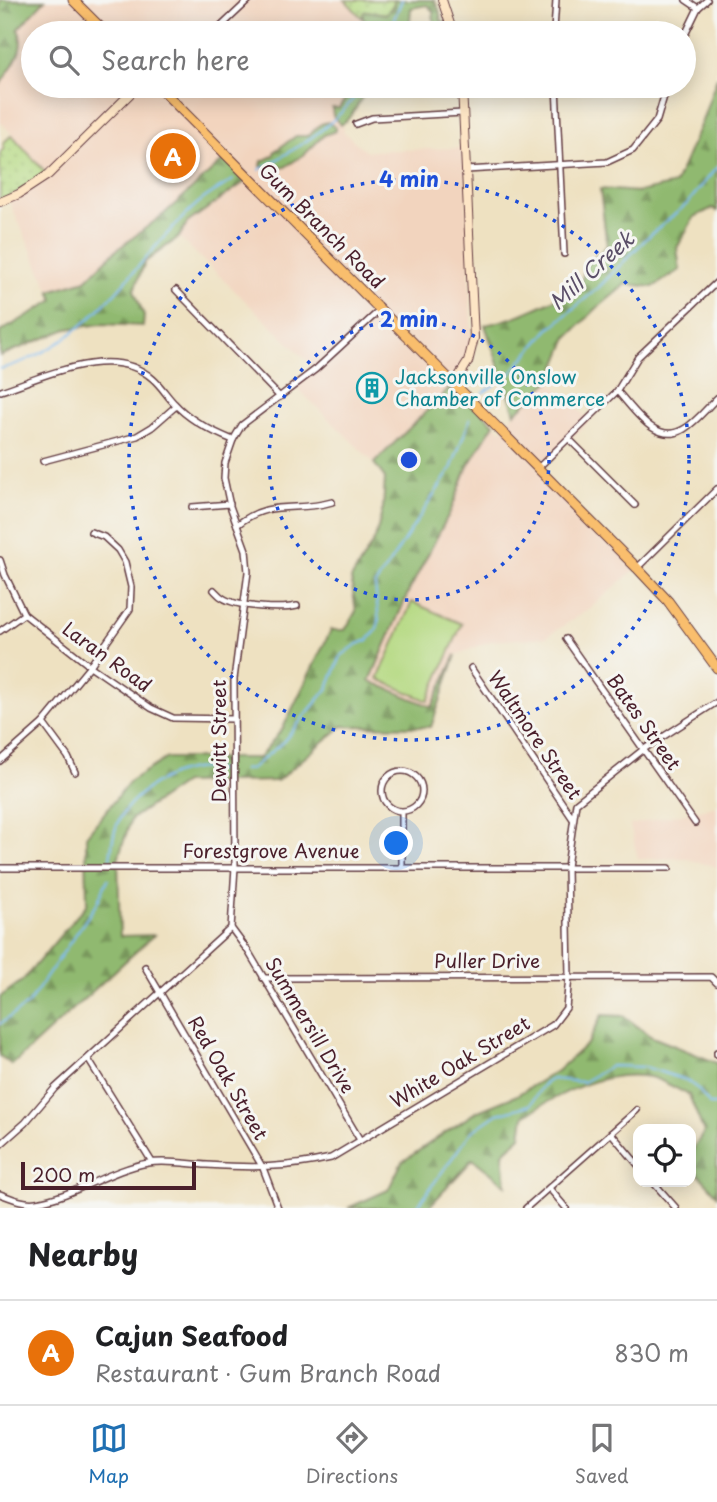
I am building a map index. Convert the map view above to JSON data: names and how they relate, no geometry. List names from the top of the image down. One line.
{"streets":{"main road":["Gum Branch Road"],"street":["Laran Road","Bates Street","Waltmore Street","Dewitt Street","Forestgrove Avenue","Puller Drive","Summersill Drive","White Oak Street","Red Oak Street"]},"crossings":[["Gum Branch Road","Dewitt Street"],["Laran Road","Dewitt Street"],["Bates Street","White Oak Street"],["Waltmore Street","White Oak Street"],["Dewitt Street","Forestgrove Avenue"],["Dewitt Street","Summersill Drive"],["Forestgrove Avenue","White Oak Street"],["Puller Drive","Summersill Drive"],["Puller Drive","White Oak Street"],["Summersill Drive","White Oak Street"],["White Oak Street","Red Oak Street"]],"water":["Mill Creek"],"places":{"building":["Jacksonville Onslow Chamber of Commerce"]},"scale_bar":"200 m","page":{"search":"Search here","pins":"A","scale":"200 m","heading":"Nearby","list":[{"mark":"A","name":"Cajun Seafood","note":"Restaurant · Gum Branch Road","value":"830 m"}],"nav":["Map","Directions","Saved"]},"rings":["4 min","2 min"]}
